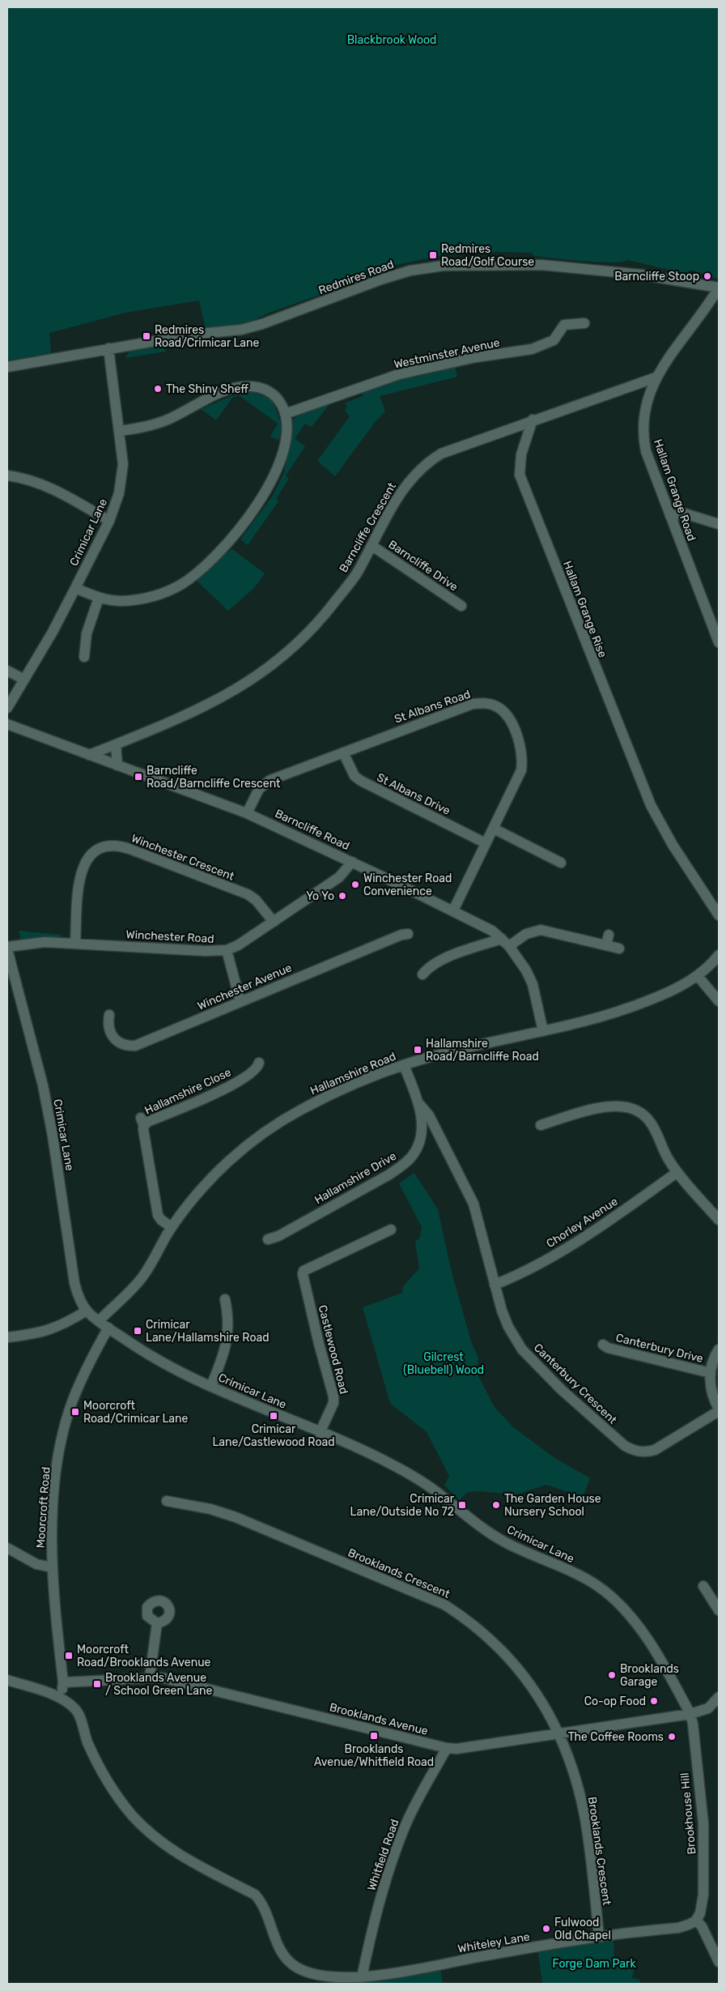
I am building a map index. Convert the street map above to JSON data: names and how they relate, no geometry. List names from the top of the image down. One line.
{"streets":{"street":["Redmires Road","Westminster Avenue","Hallam Grange Road","Barncliffe Crescent","Crimicar Lane","Barncliffe Drive","Hallam Grange Rise","St Albans Road","St Albans Drive","Barncliffe Road","Winchester Crescent","Winchester Road","Winchester Avenue","Hallamshire Road","Hallamshire Close","Hallamshire Drive","Chorley Avenue","Canterbury Drive","Castlewood Road","Canterbury Crescent","Moorcroft Road","Brooklands Crescent","Brooklands Avenue","Brookhouse Hill","Whitfield Road","Whiteley Lane"]},"crossings":[["Redmires Road","Hallam Grange Road"],["Redmires Road","Crimicar Lane"],["Barncliffe Crescent","Barncliffe Drive"],["Barncliffe Crescent","Hallam Grange Rise"],["Barncliffe Crescent","Barncliffe Road"],["Crimicar Lane","Winchester Road"],["Crimicar Lane","Hallamshire Road"],["Crimicar Lane","Castlewood Road"],["Crimicar Lane","Moorcroft Road"],["Crimicar Lane","Brooklands Avenue"],["Crimicar Lane","Brookhouse Hill"],["St Albans Road","St Albans Drive"],["St Albans Road","Barncliffe Road"],["Barncliffe Road","Winchester Road"],["Barncliffe Road","Hallamshire Road"],["Winchester Crescent","Winchester Road"],["Hallamshire Road","Hallamshire Close"],["Hallamshire Road","Hallamshire Drive"],["Hallamshire Drive","Canterbury Crescent"],["Chorley Avenue","Canterbury Crescent"],["Moorcroft Road","Brooklands Avenue"],["Moorcroft Road","Whiteley Lane"],["Brooklands Crescent","Brooklands Avenue"],["Brooklands Crescent","Whiteley Lane"],["Brooklands Avenue","Brookhouse Hill"],["Brooklands Avenue","Whitfield Road"],["Brookhouse Hill","Whiteley Lane"],["Whitfield Road","Whiteley Lane"]],"parks":["Blackbrook Wood","Gilcrest (Bluebell) Wood","Forge Dam Park"],"places":{"transit":["Redmires Road/Golf Course","Redmires Road/Crimicar Lane","Barncliffe Road/Barncliffe Crescent","Hallamshire Road/Barncliffe Road","Crimicar Lane/Hallamshire Road","Moorcroft Road/Crimicar Lane","Crimicar Lane/Castlewood Road","Crimicar Lane/Outside No 72","Moorcroft Road/Brooklands Avenue","Brooklands Avenue / School Green Lane","Brooklands Avenue/Whitfield Road"],"other":["Barncliffe Stoop","The Shiny Sheff","Winchester Road Convenience","Yo Yo","The Garden House Nursery School","Brooklands Garage","Co-op Food","The Coffee Rooms","Fulwood Old Chapel"]}}
